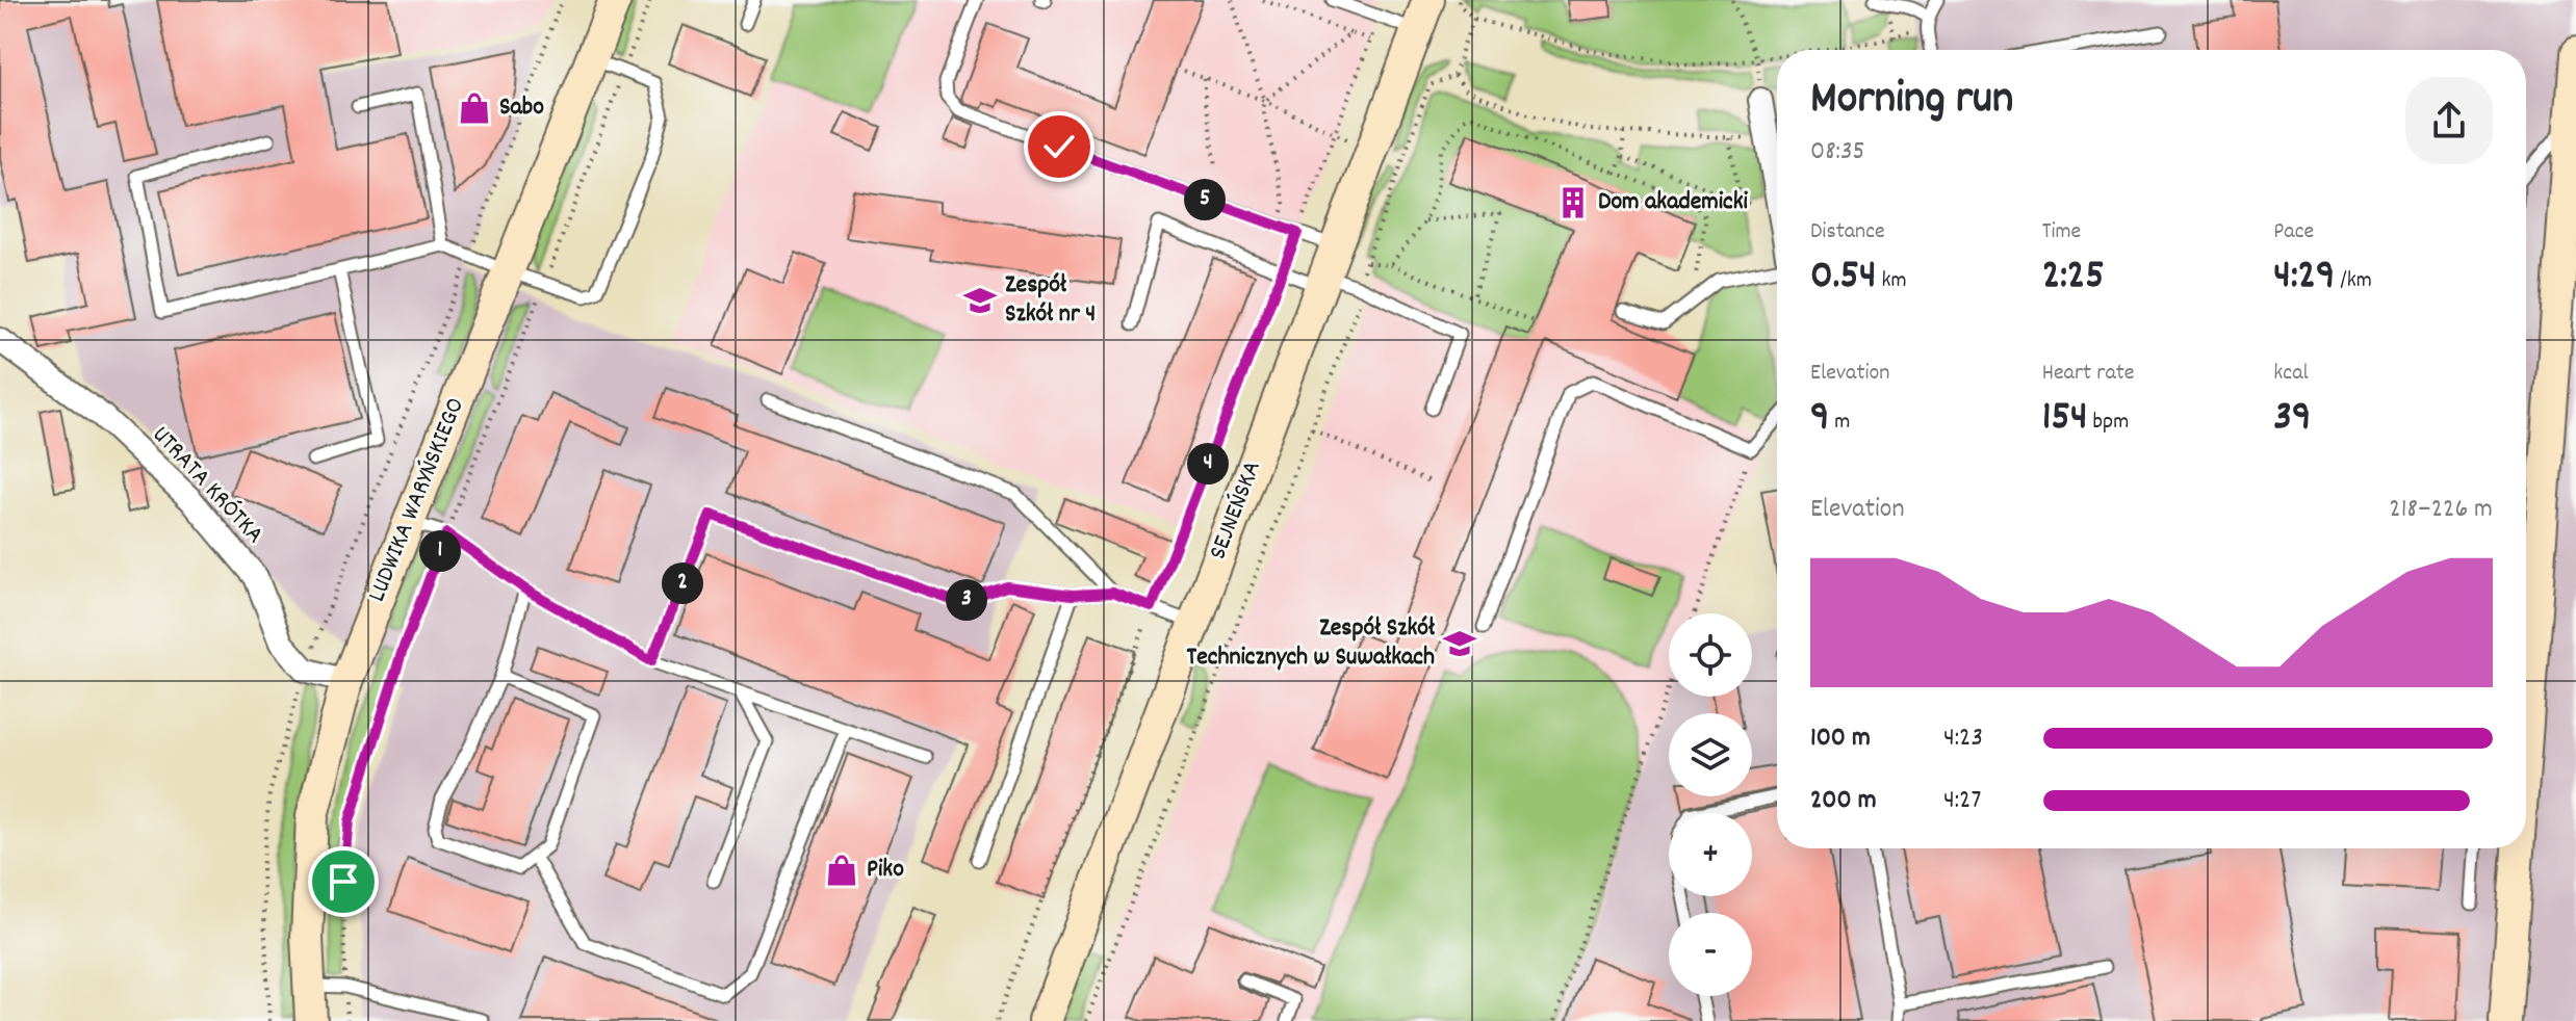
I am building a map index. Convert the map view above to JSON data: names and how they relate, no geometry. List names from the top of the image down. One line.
{"streets":{"street":["UTRATA KRÓTKA","LUDWIKA WARYŃSKIEGO","SEJNEŃSKA"]},"places":{"shop":["Sabo","Piko"],"building":["Dom akademicki"],"school or university":["Zespół Szkół nr 4","Zespół Szkół Technicznych w Suwałkach"]},"page":{"heading":["Morning run","08:35"],"pins":["5","4","1","2","3"],"stats":[["Distance","0.54 km"],["Time","2:25"],["Pace","4:29 /km"],["Elevation","9 m"],["Heart rate","154 bpm"],["kcal","39"]],"chart":["Elevation","218–226 m"],"map_buttons":["+","−"],"list":[{"name":"100 m","note":"4:23"},{"name":"200 m","note":"4:27"}]}}
